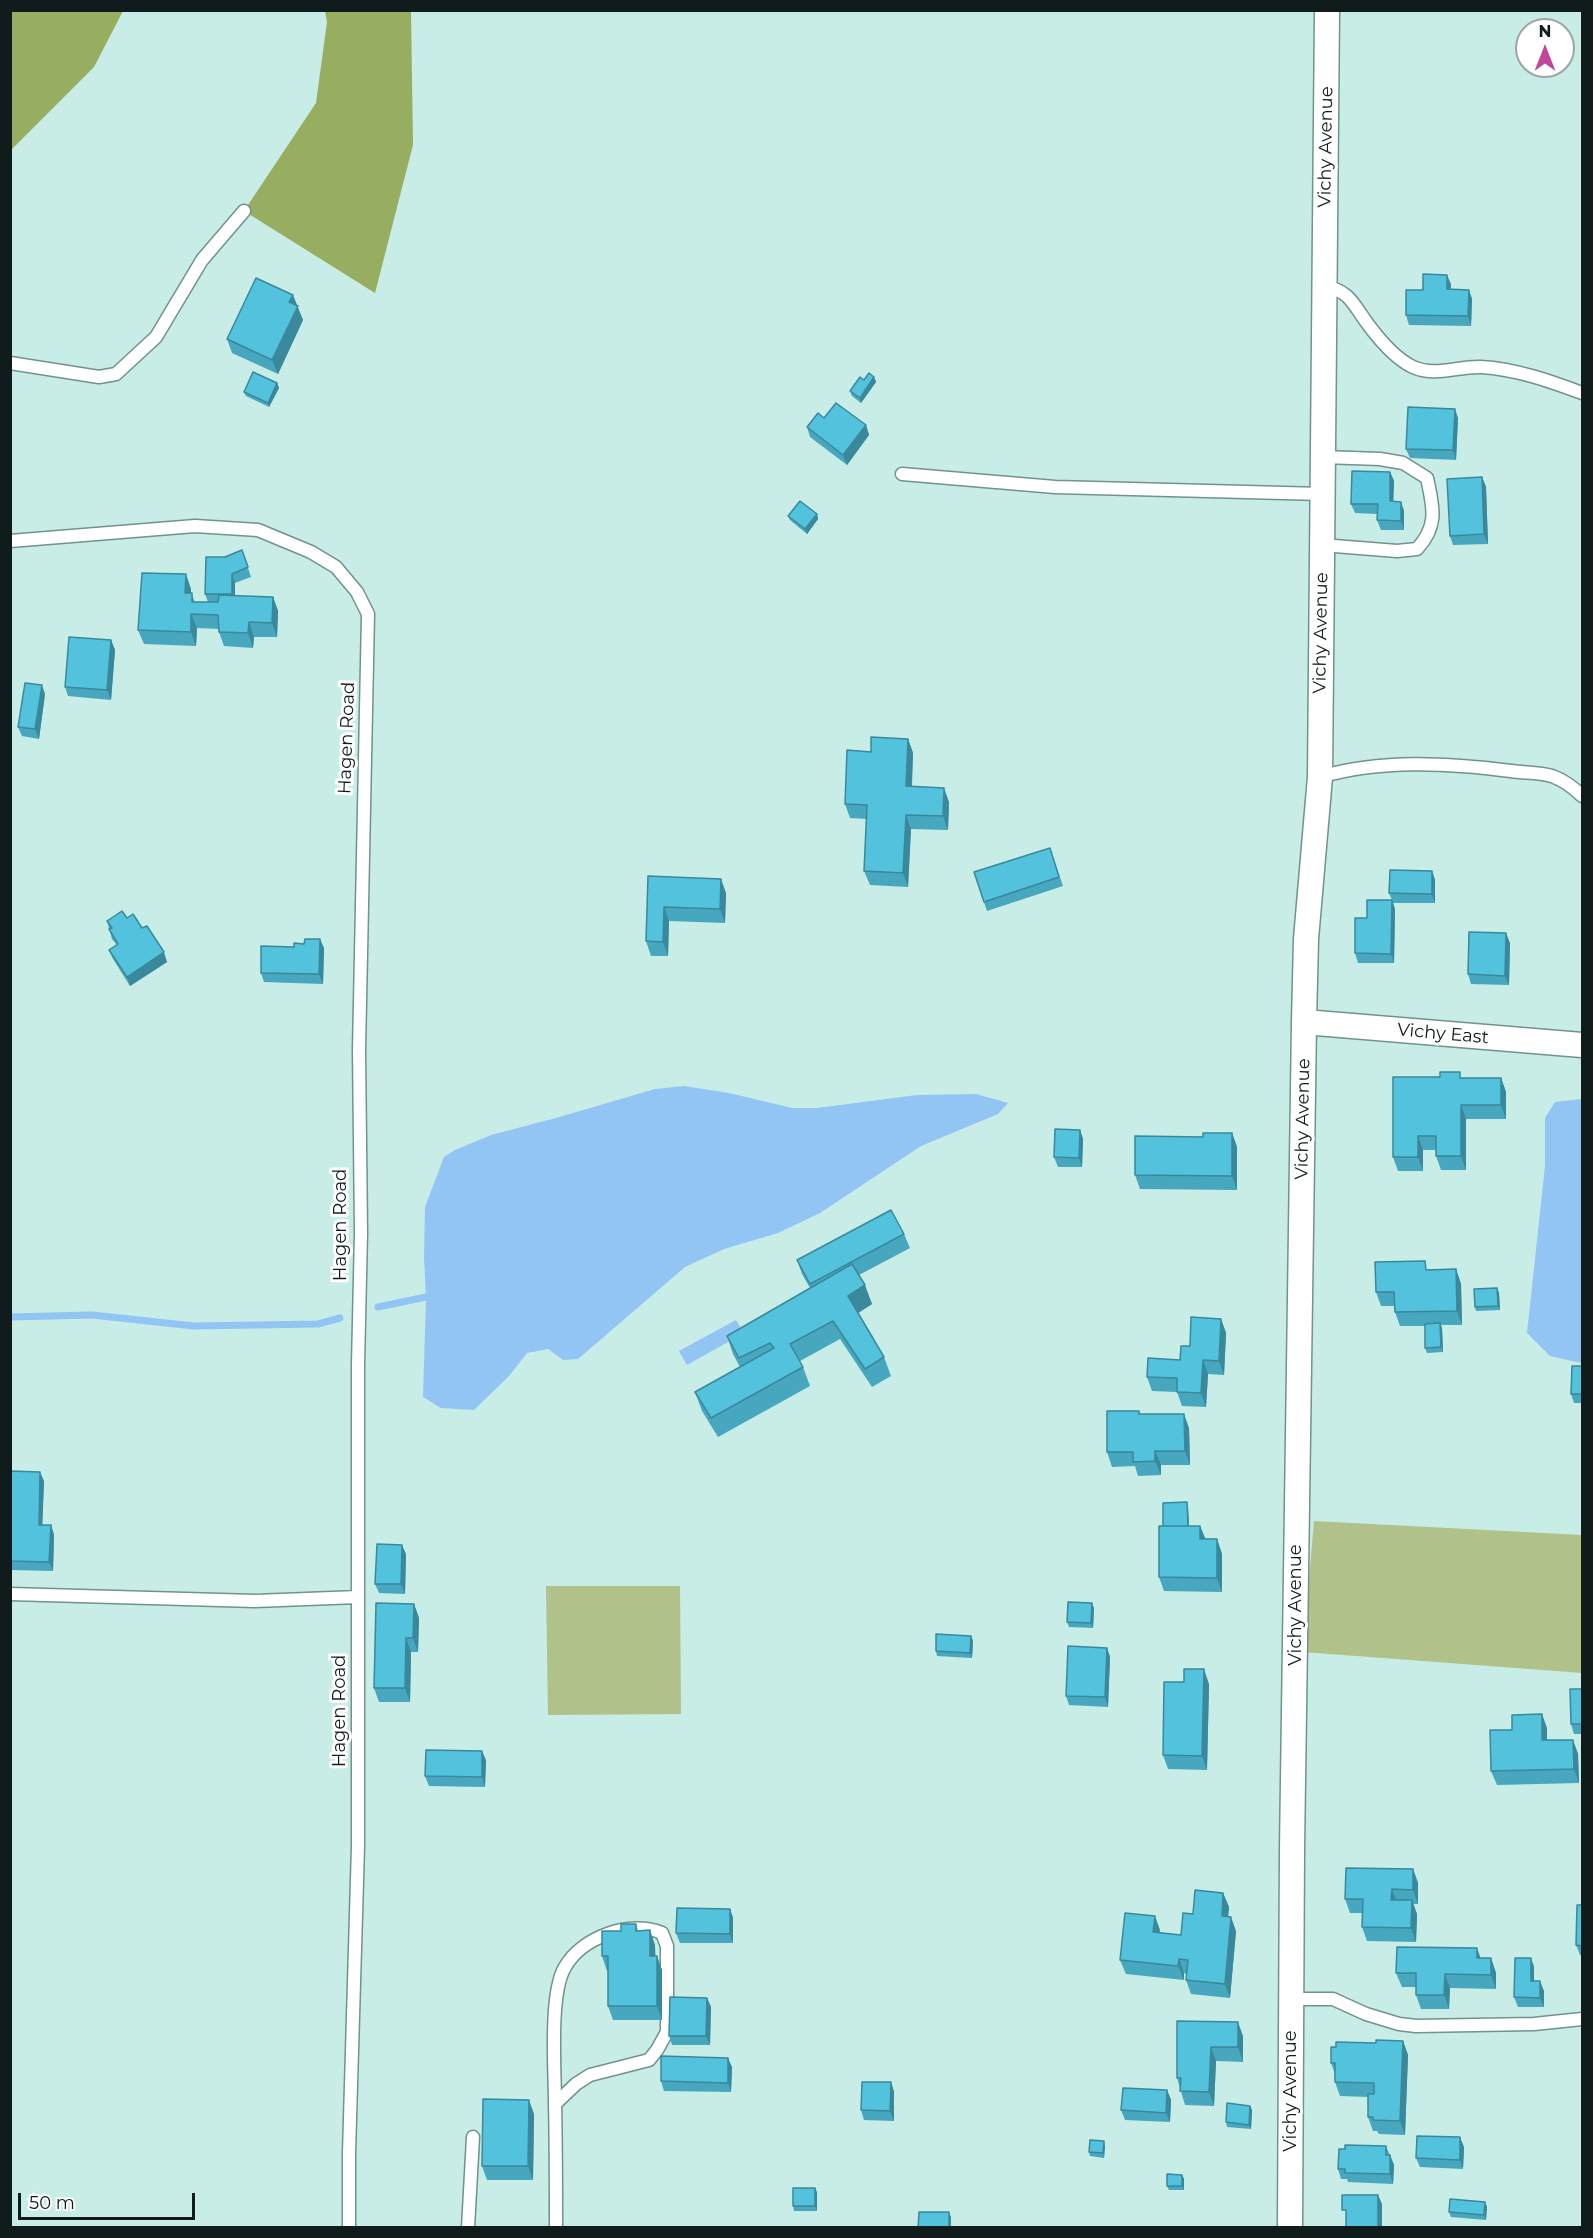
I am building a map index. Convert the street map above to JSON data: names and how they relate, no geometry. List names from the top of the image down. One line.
{"streets":{"street":["Vichy Avenue","Vichy East"],"lane":["Hagen Road"]},"crossings":[["Vichy Avenue","Vichy East"]],"scale_bar":"50 m","north":"top"}
